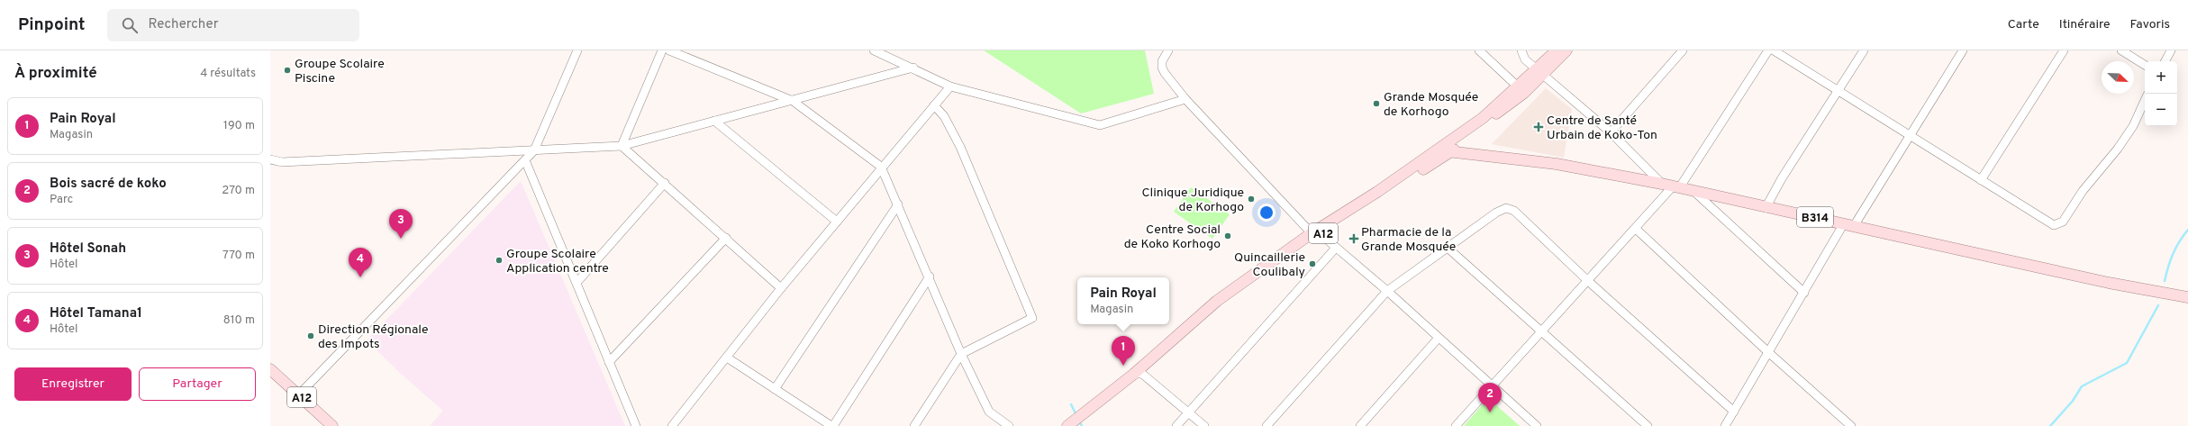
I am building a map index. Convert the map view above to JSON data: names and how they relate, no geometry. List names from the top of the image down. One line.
{"streets":{"main road":["B314","A12"]},"crossings":[["B314","A12"]],"places":{"other":["Groupe Scolaire Piscine","Grande Mosquée de Korhogo","Clinique Juridique de Korhogo","Centre Social de Koko Korhogo","Groupe Scolaire Application centre","Quincaillerie Coulibaly","Direction Régionale des Impots"],"health":["Centre de Santé Urbain de Koko-Ton","Pharmacie de la Grande Mosquée"]},"north":"bottom right","page":{"header":"Pinpoint","search":"Rechercher","nav":["Carte","Itinéraire","Favoris"],"heading":["À proximité","4 résultats"],"map_buttons":["+","−"],"list":[{"mark":"1","name":"Pain Royal","note":"Magasin","value":"190 m"},{"mark":"2","name":"Bois sacré de koko","note":"Parc","value":"270 m"},{"mark":"3","name":"Hôtel Sonah","note":"Hôtel","value":"770 m"},{"mark":"4","name":"Hôtel Tamana1","note":"Hôtel","value":"810 m"}],"pins":["3","4","1","2"],"popup":["Pain Royal","Magasin"],"buttons":["Enregistrer","Partager"]}}
